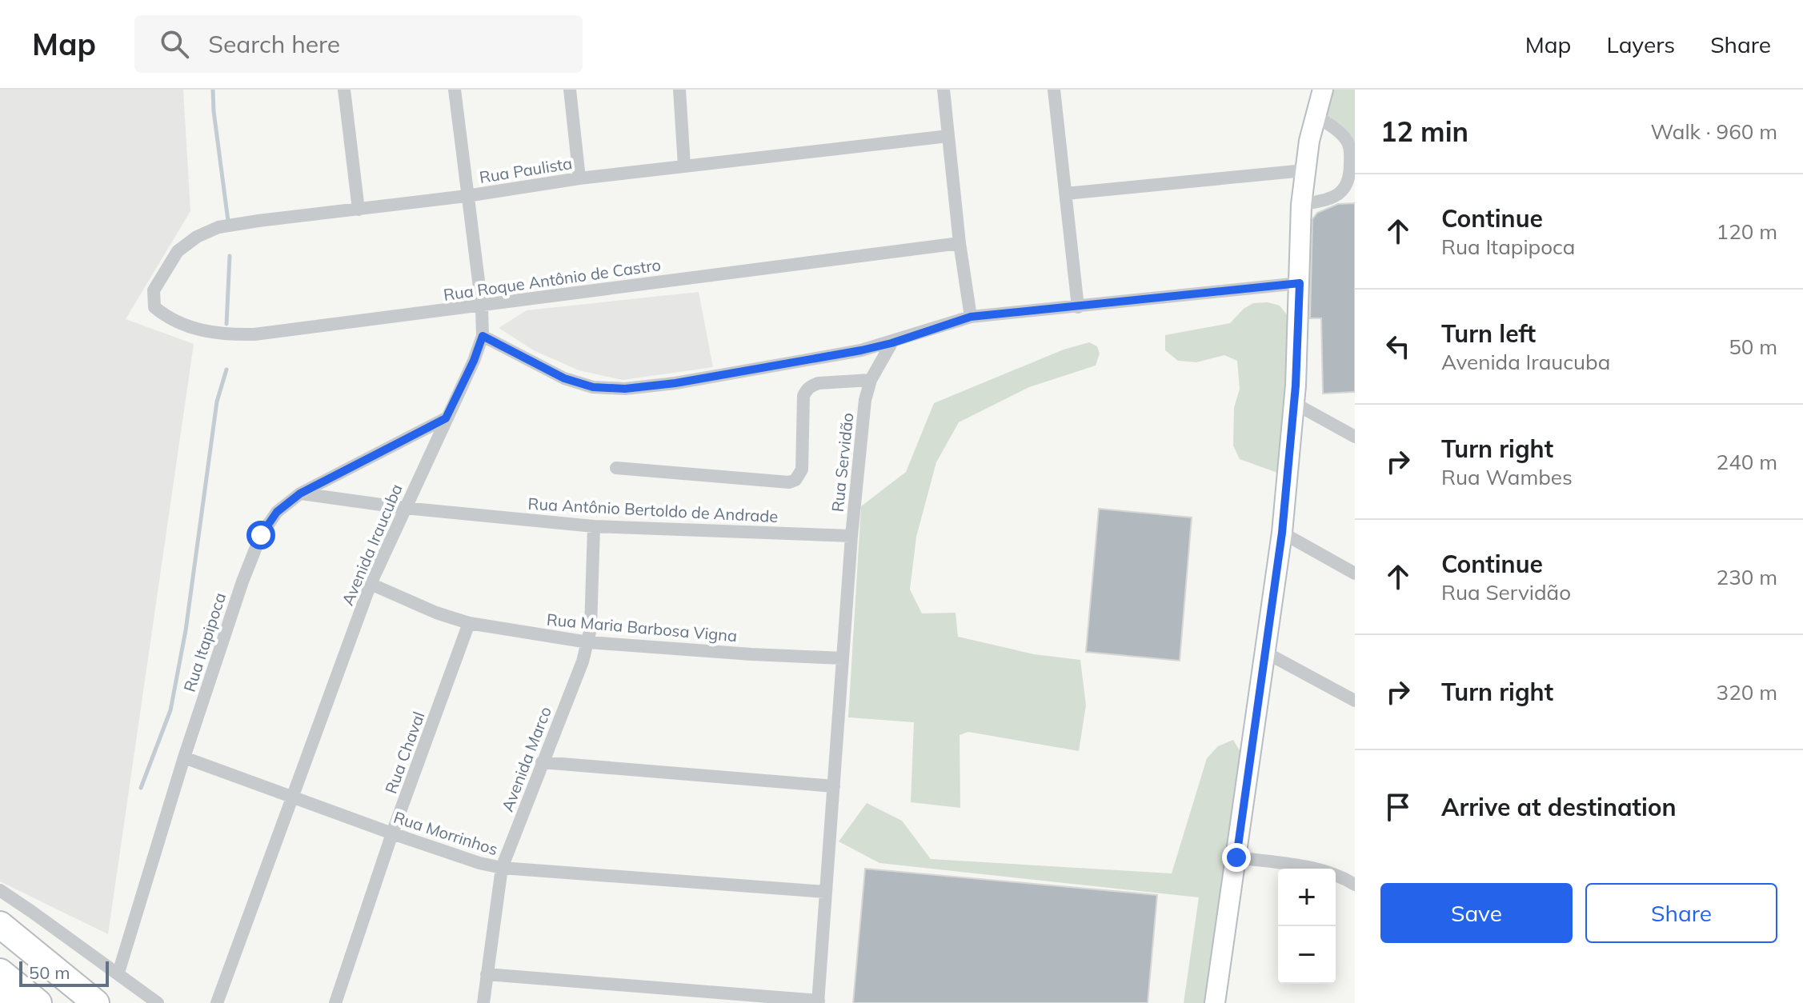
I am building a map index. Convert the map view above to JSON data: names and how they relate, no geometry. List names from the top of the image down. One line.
{"streets":{"street":["Rua Paulista","Rua Roque Antônio de Castro","Rua Servidão","Rua Antônio Bertoldo de Andrade","Avenida Iraucuba","Rua Maria Barbosa Vigna","Rua Itapipoca","Rua Chaval","Avenida Marco","Rua Morrinhos"]},"crossings":[["Rua Paulista","Rua Roque Antônio de Castro"],["Rua Paulista","Avenida Iraucuba"],["Rua Roque Antônio de Castro","Avenida Iraucuba"],["Rua Servidão","Rua Antônio Bertoldo de Andrade"],["Rua Servidão","Rua Maria Barbosa Vigna"],["Rua Servidão","Rua Morrinhos"],["Rua Antônio Bertoldo de Andrade","Avenida Iraucuba"],["Rua Antônio Bertoldo de Andrade","Rua Itapipoca"],["Rua Antônio Bertoldo de Andrade","Avenida Marco"],["Avenida Iraucuba","Rua Maria Barbosa Vigna"],["Avenida Iraucuba","Rua Itapipoca"],["Avenida Iraucuba","Rua Morrinhos"],["Rua Maria Barbosa Vigna","Rua Chaval"],["Rua Maria Barbosa Vigna","Avenida Marco"],["Rua Itapipoca","Rua Morrinhos"],["Rua Chaval","Rua Morrinhos"],["Avenida Marco","Rua Morrinhos"]],"scale_bar":"50 m","page":{"header":"Map","search":"Search here","nav":["Map","Layers","Share"],"heading":["12 min","Walk · 960 m"],"list":[["Continue","Rua Itapipoca","120 m"],["Turn left","Avenida Iraucuba","50 m"],["Turn right","Rua Wambes","240 m"],["Continue","Rua Servidão","230 m"],["Turn right","320 m"],"Arrive at destination"],"buttons":["Save","Share"],"map_buttons":["+","−"],"scale":"50 m"}}
